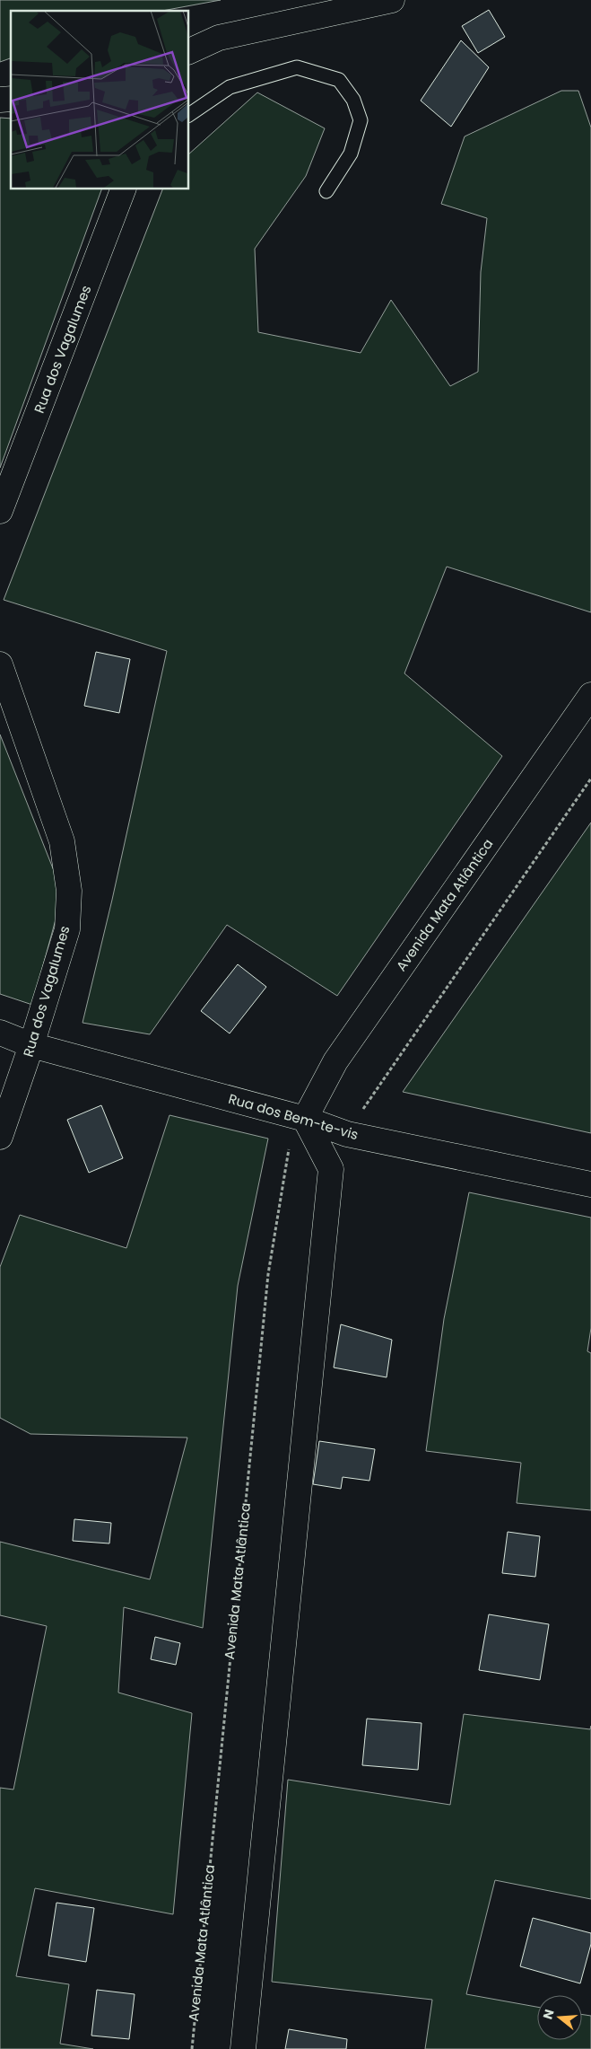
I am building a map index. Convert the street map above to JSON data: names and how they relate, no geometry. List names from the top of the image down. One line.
{"streets":{"street":["Rua dos Vagalumes","Avenida Mata Atlântica","Rua dos Bem-te-vis"]},"crossings":[["Rua dos Vagalumes","Rua dos Bem-te-vis"],["Avenida Mata Atlântica","Rua dos Bem-te-vis"]],"north":"left"}
